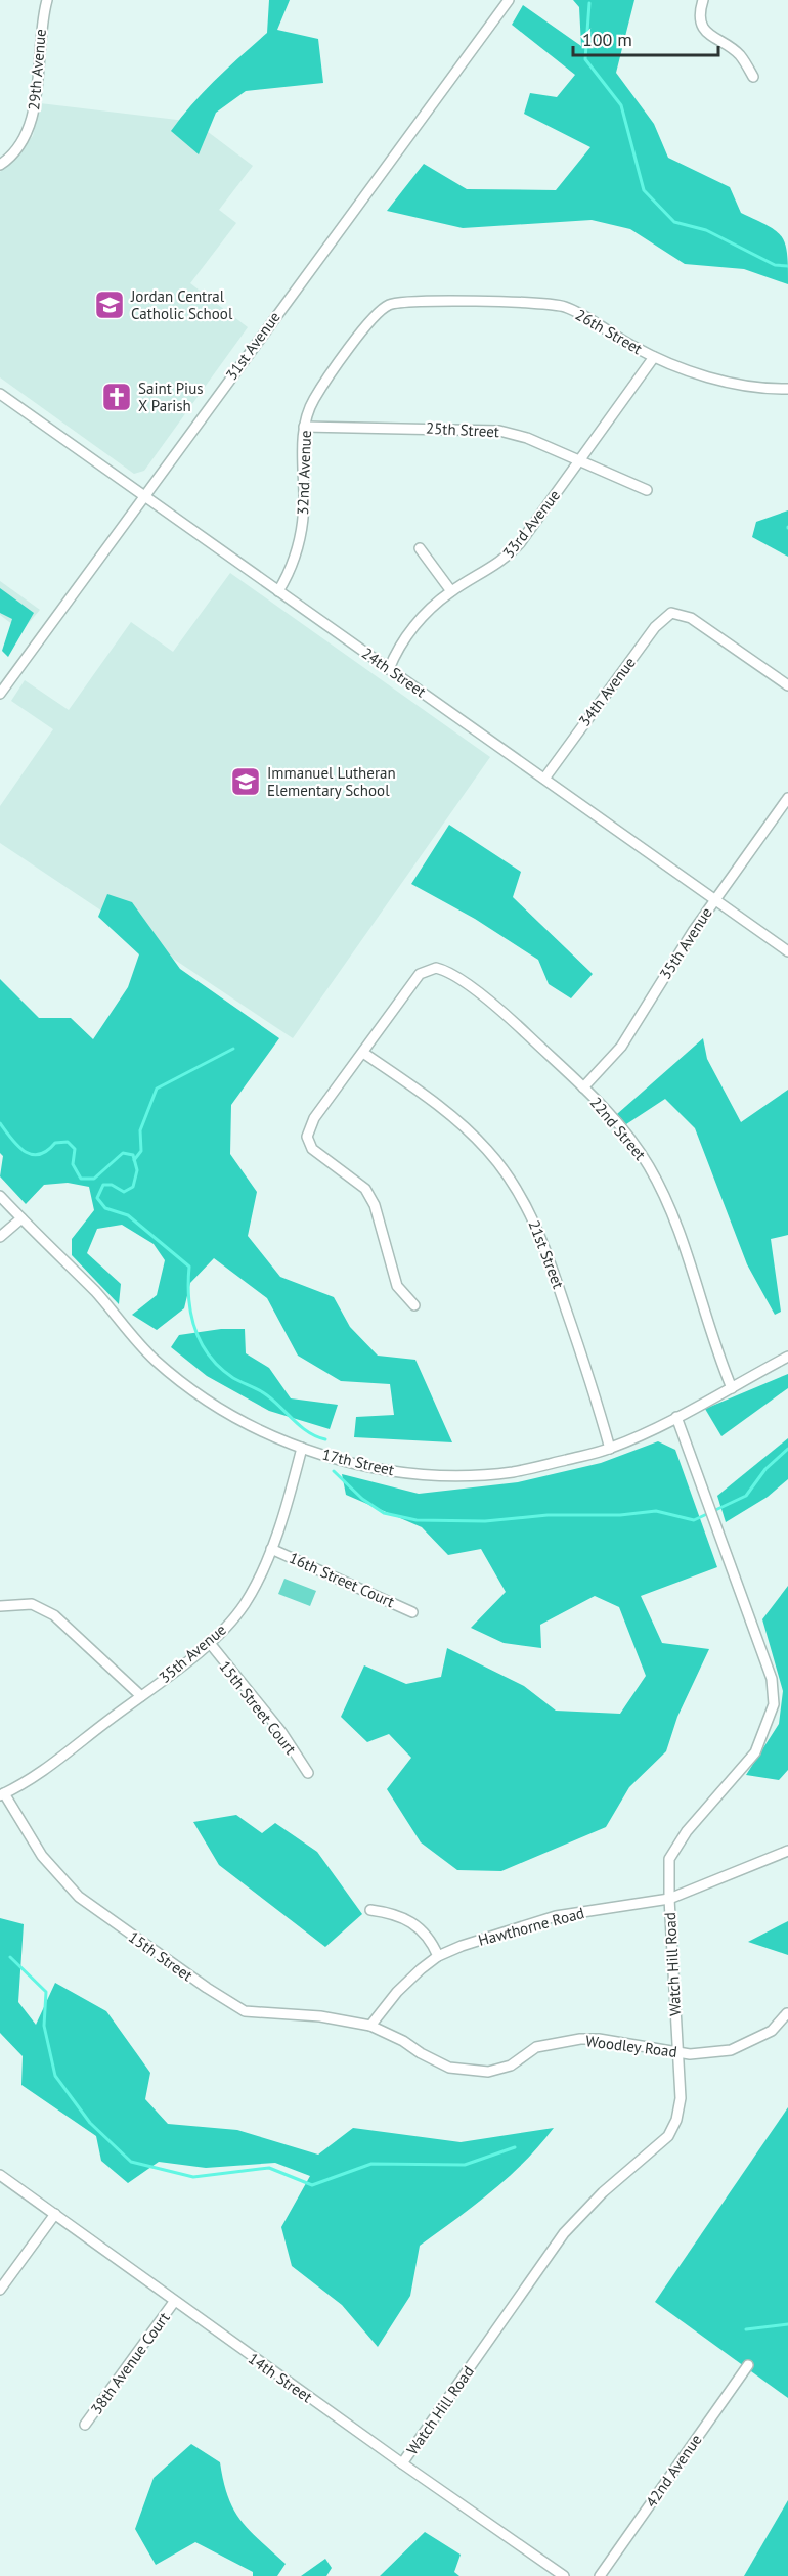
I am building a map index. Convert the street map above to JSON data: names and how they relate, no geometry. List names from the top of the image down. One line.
{"streets":{"street":["29th Avenue","26th Street","31st Avenue","25th Street","32nd Avenue","33rd Avenue","24th Street","34th Avenue","35th Avenue","22nd Street","21st Street","17th Street","16th Street Court","15th Street Court","Hawthorne Road","15th Street","Watch Hill Road","Woodley Road","38th Avenue Court","14th Street","42nd Avenue"]},"crossings":[["26th Street","32nd Avenue"],["26th Street","33rd Avenue"],["31st Avenue","24th Street"],["25th Street","32nd Avenue"],["25th Street","33rd Avenue"],["32nd Avenue","24th Street"],["33rd Avenue","24th Street"],["24th Street","34th Avenue"],["24th Street","35th Avenue"],["35th Avenue","22nd Street"],["35th Avenue","17th Street"],["35th Avenue","16th Street Court"],["35th Avenue","15th Street Court"],["35th Avenue","15th Street"],["22nd Street","21st Street"],["22nd Street","17th Street"],["21st Street","17th Street"],["17th Street","Watch Hill Road"],["Hawthorne Road","15th Street"],["Hawthorne Road","Watch Hill Road"],["Hawthorne Road","Woodley Road"],["15th Street","Woodley Road"],["Watch Hill Road","Woodley Road"],["Watch Hill Road","14th Street"],["38th Avenue Court","14th Street"]],"places":{"school or university":["Jordan Central Catholic School","Immanuel Lutheran Elementary School"],"church":["Saint Pius X Parish"]},"scale_bar":"100 m"}
